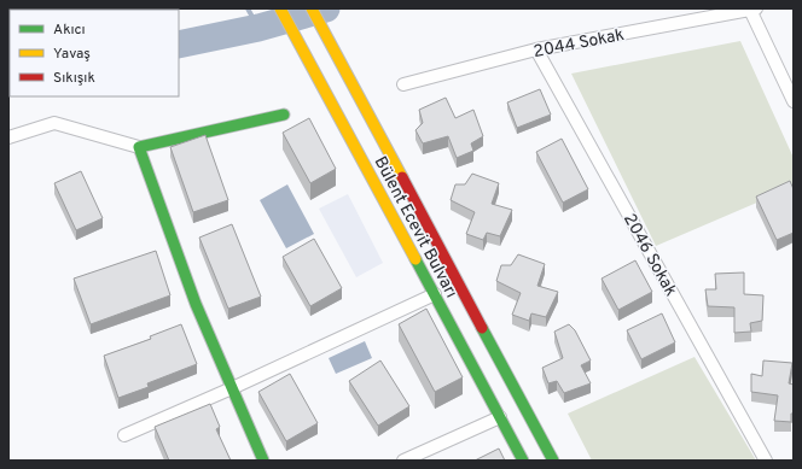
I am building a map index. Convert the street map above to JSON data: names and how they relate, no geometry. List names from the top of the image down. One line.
{"streets":{"main road":["Bülent Ecevit Bulvarı"],"street":["2044 Sokak","2046 Sokak"]},"crossings":[["2044 Sokak","2046 Sokak"]],"legend":["Akıcı","Yavaş","Sıkışık"]}
